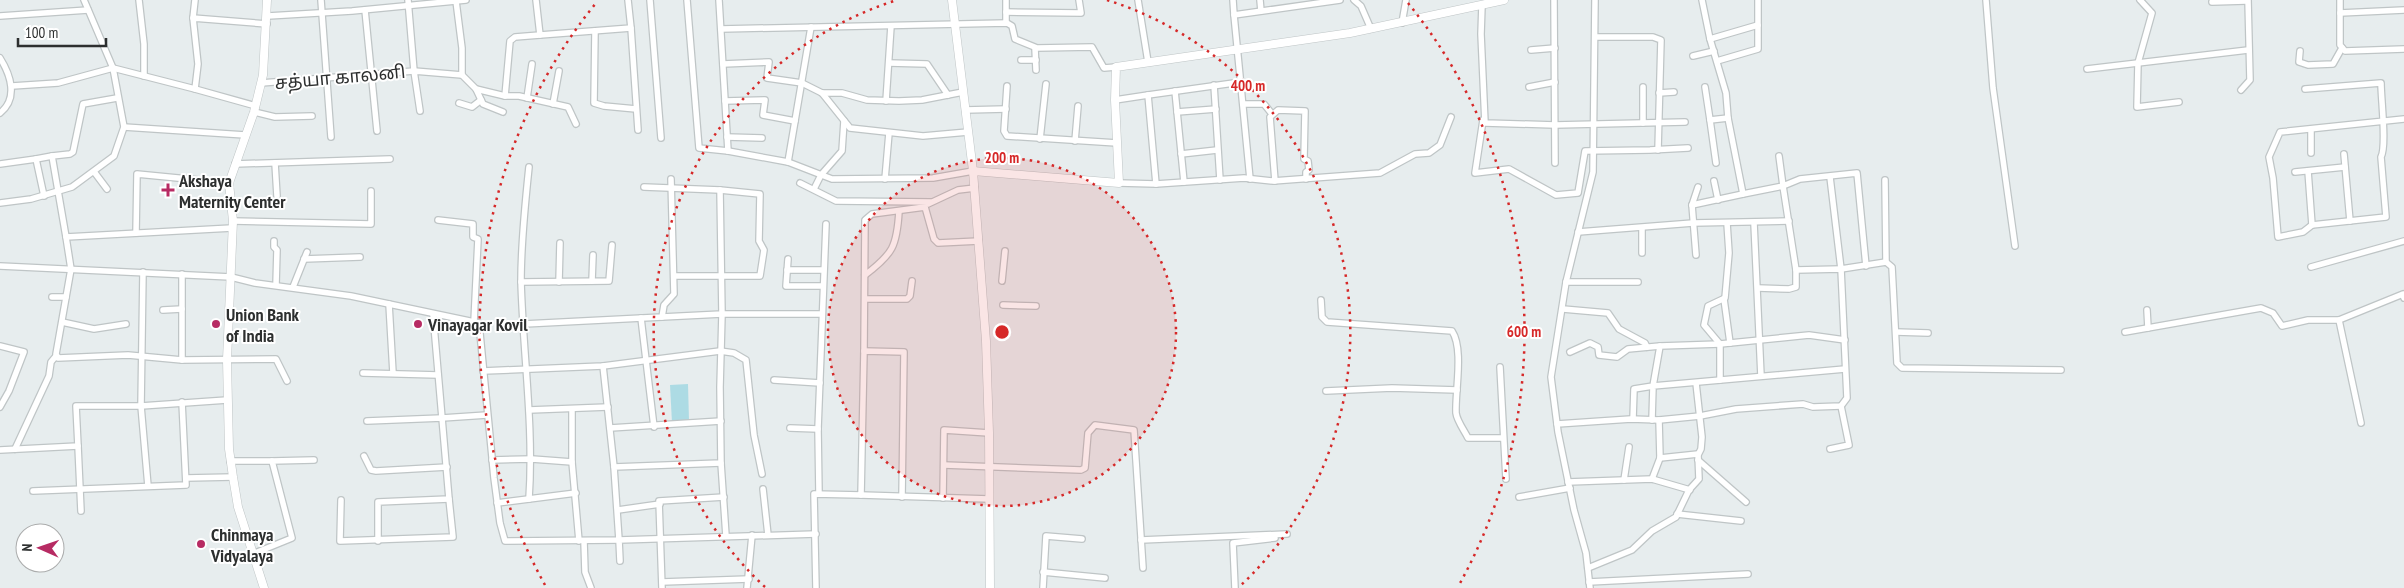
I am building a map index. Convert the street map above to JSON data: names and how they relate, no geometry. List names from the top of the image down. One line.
{"streets":{"street":["சத்யா காலனி"]},"places":{"health":["Akshaya Maternity Center"],"other":["Union Bank of India","Vinayagar Kovil","Chinmaya Vidyalaya"]},"scale_bar":"100 m","north":"left","rings":["400 m","200 m","600 m"]}
